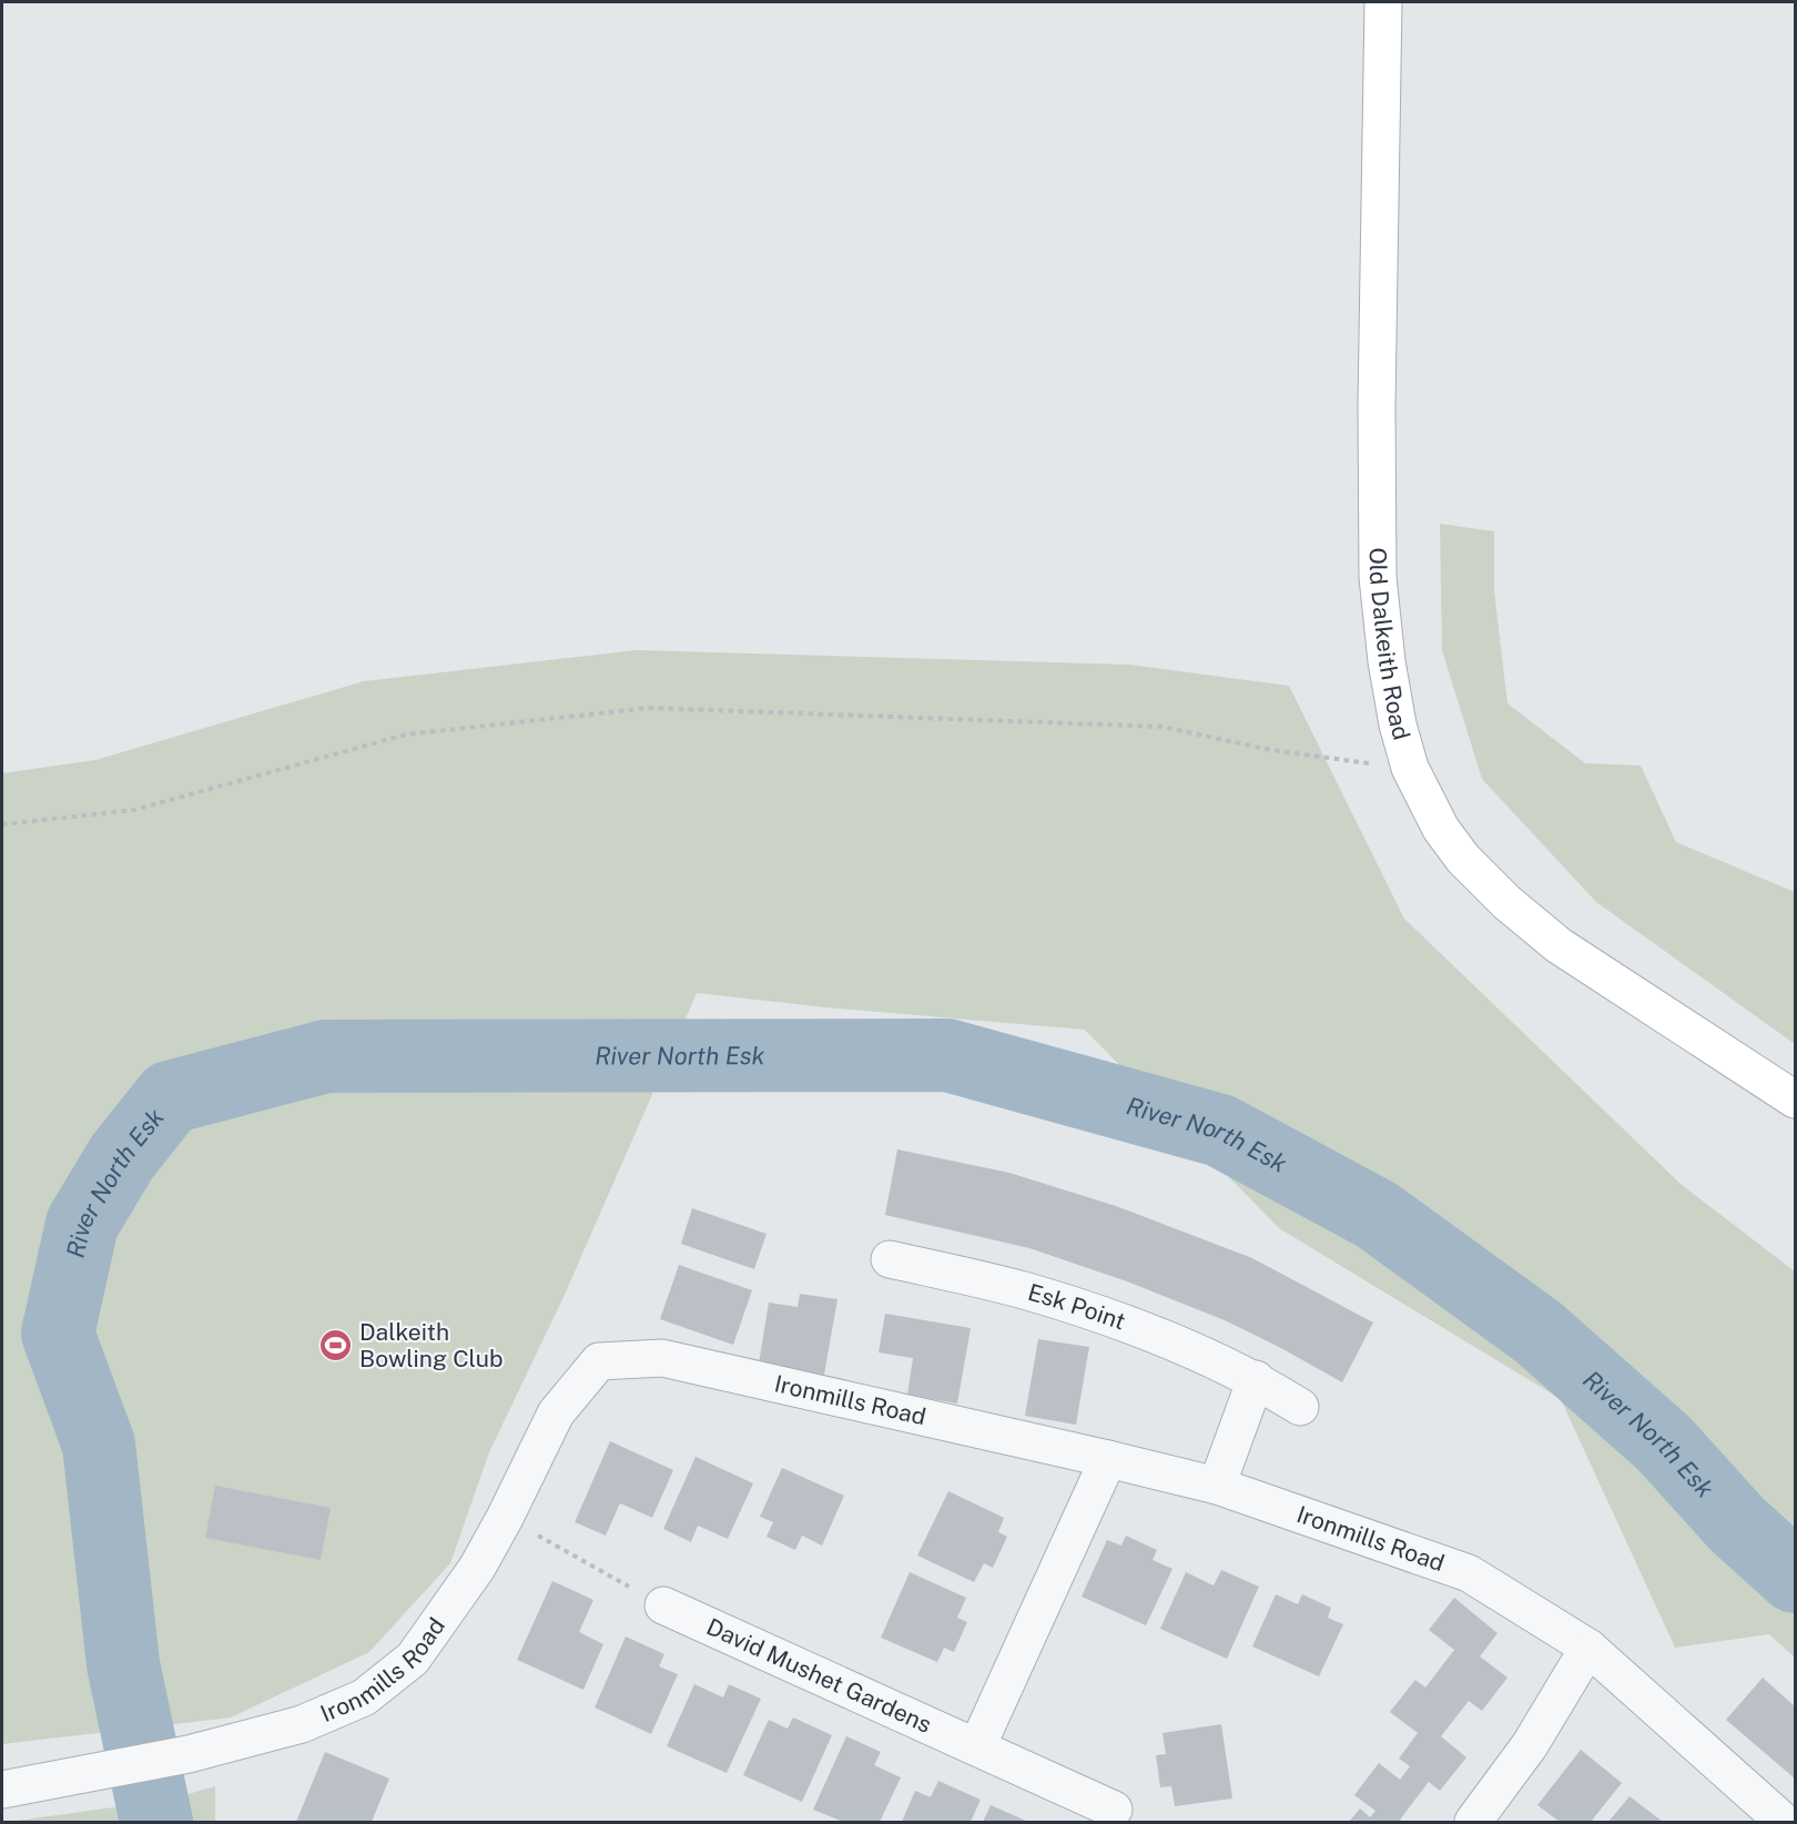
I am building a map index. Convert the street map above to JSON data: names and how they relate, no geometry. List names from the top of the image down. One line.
{"streets":{"main road":["Old Dalkeith Road"],"street":["Esk Point","Ironmills Road","David Mushet Gardens"]},"water":["River North Esk"],"places":{"sports":["Dalkeith Bowling Club"]}}
